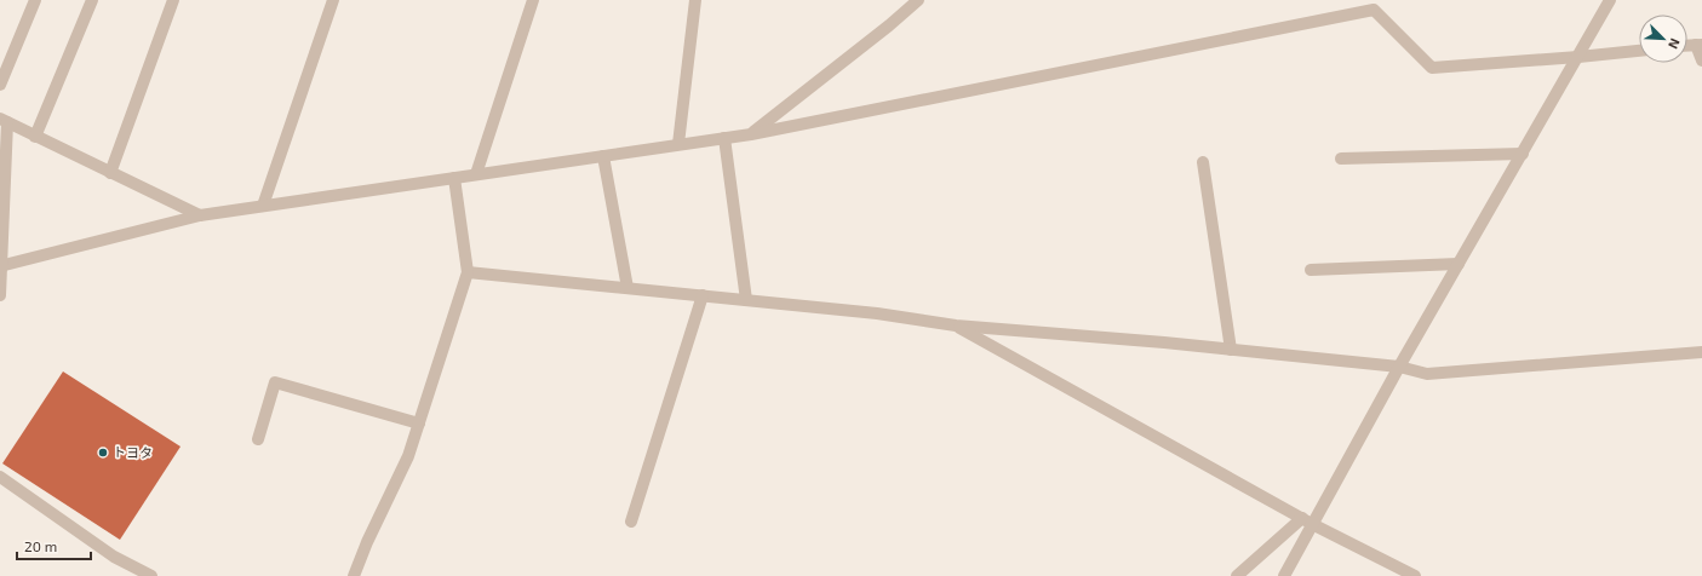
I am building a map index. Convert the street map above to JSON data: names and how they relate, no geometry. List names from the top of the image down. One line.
{"places":["トヨタ"],"scale_bar":"20 m","north":"bottom right"}
